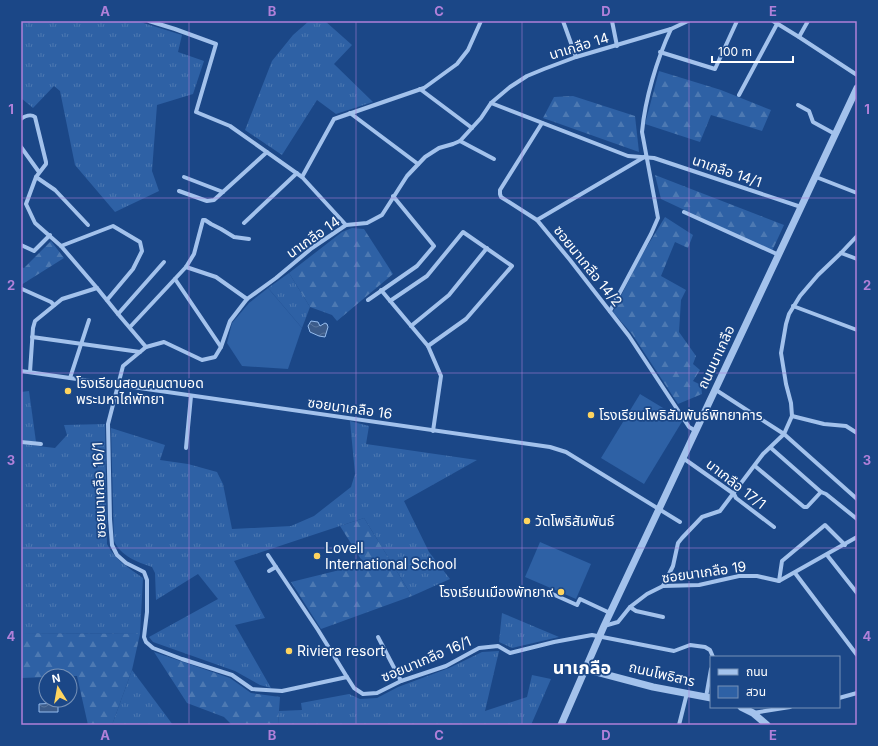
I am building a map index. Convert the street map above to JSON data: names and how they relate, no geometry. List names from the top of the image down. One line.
{"streets":{"street":["นาเกลือ 14","นาเกลือ 14/1","ซอยนาเกลือ 14/2","ถนนนาเกลือ","ซอยนาเกลือ 16","นาเกลือ 17/1","ซอยนาเกลือ 16/1","ซอยนาเกลือ 19","ถนนโพธิสาร"]},"crossings":[["นาเกลือ 14","นาเกลือ 14/1"],["นาเกลือ 14/1","ซอยนาเกลือ 14/2"],["นาเกลือ 14/1","ถนนนาเกลือ"],["ซอยนาเกลือ 14/2","ถนนนาเกลือ"],["ถนนนาเกลือ","ซอยนาเกลือ 16"],["ถนนนาเกลือ","นาเกลือ 17/1"],["ถนนนาเกลือ","ซอยนาเกลือ 16/1"],["ถนนนาเกลือ","ซอยนาเกลือ 19"],["ถนนนาเกลือ","ถนนโพธิสาร"],["ซอยนาเกลือ 16","ซอยนาเกลือ 16/1"]],"districts":["นาเกลือ"],"places":["โรงเรียนสอนคนตาบอด พระมหาไถ่พัทยา","โรงเรียนโพธิสัมพันธ์พิทยาคาร","วัดโพธิสัมพันธ์","Lovell International School","โรงเรียนเมืองพัทยา๙","Riviera resort"],"legend":["ถนน","สวน"],"scale_bar":"100 m","north":"top","grid":{"columns":["A","B","C","D","E"],"rows":["1","2","3","4"]}}
